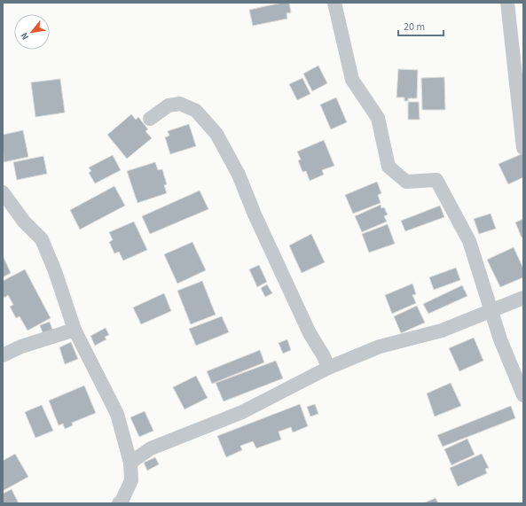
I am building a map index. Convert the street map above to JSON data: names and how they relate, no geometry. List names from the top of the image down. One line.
{"scale_bar":"20 m","north":"bottom left"}
